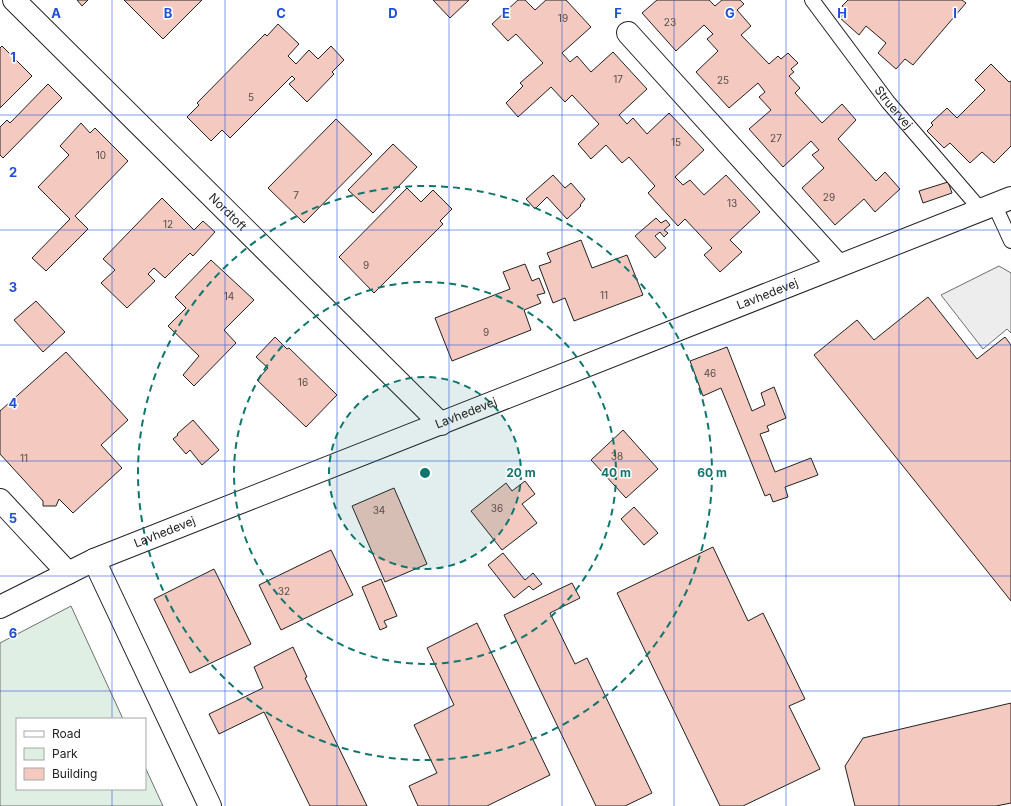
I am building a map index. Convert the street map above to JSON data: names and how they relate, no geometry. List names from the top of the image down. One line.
{"streets":{"street":["Nordtoft","Lavhedevej"],"lane":["Struervej"]},"crossings":[["Struervej","Lavhedevej"],["Nordtoft","Lavhedevej"]],"house_numbers":["19","23","17","25","5","27","15","10","7","29","13","12","9","11","14","9","46","16","38","11","36","34","32"],"legend":["Road","Park","Building"],"grid":{"columns":["A","B","C","D","E","F","G","H","I"],"rows":["1","2","3","4","5","6"]},"rings":["20 m","40 m","60 m"]}
